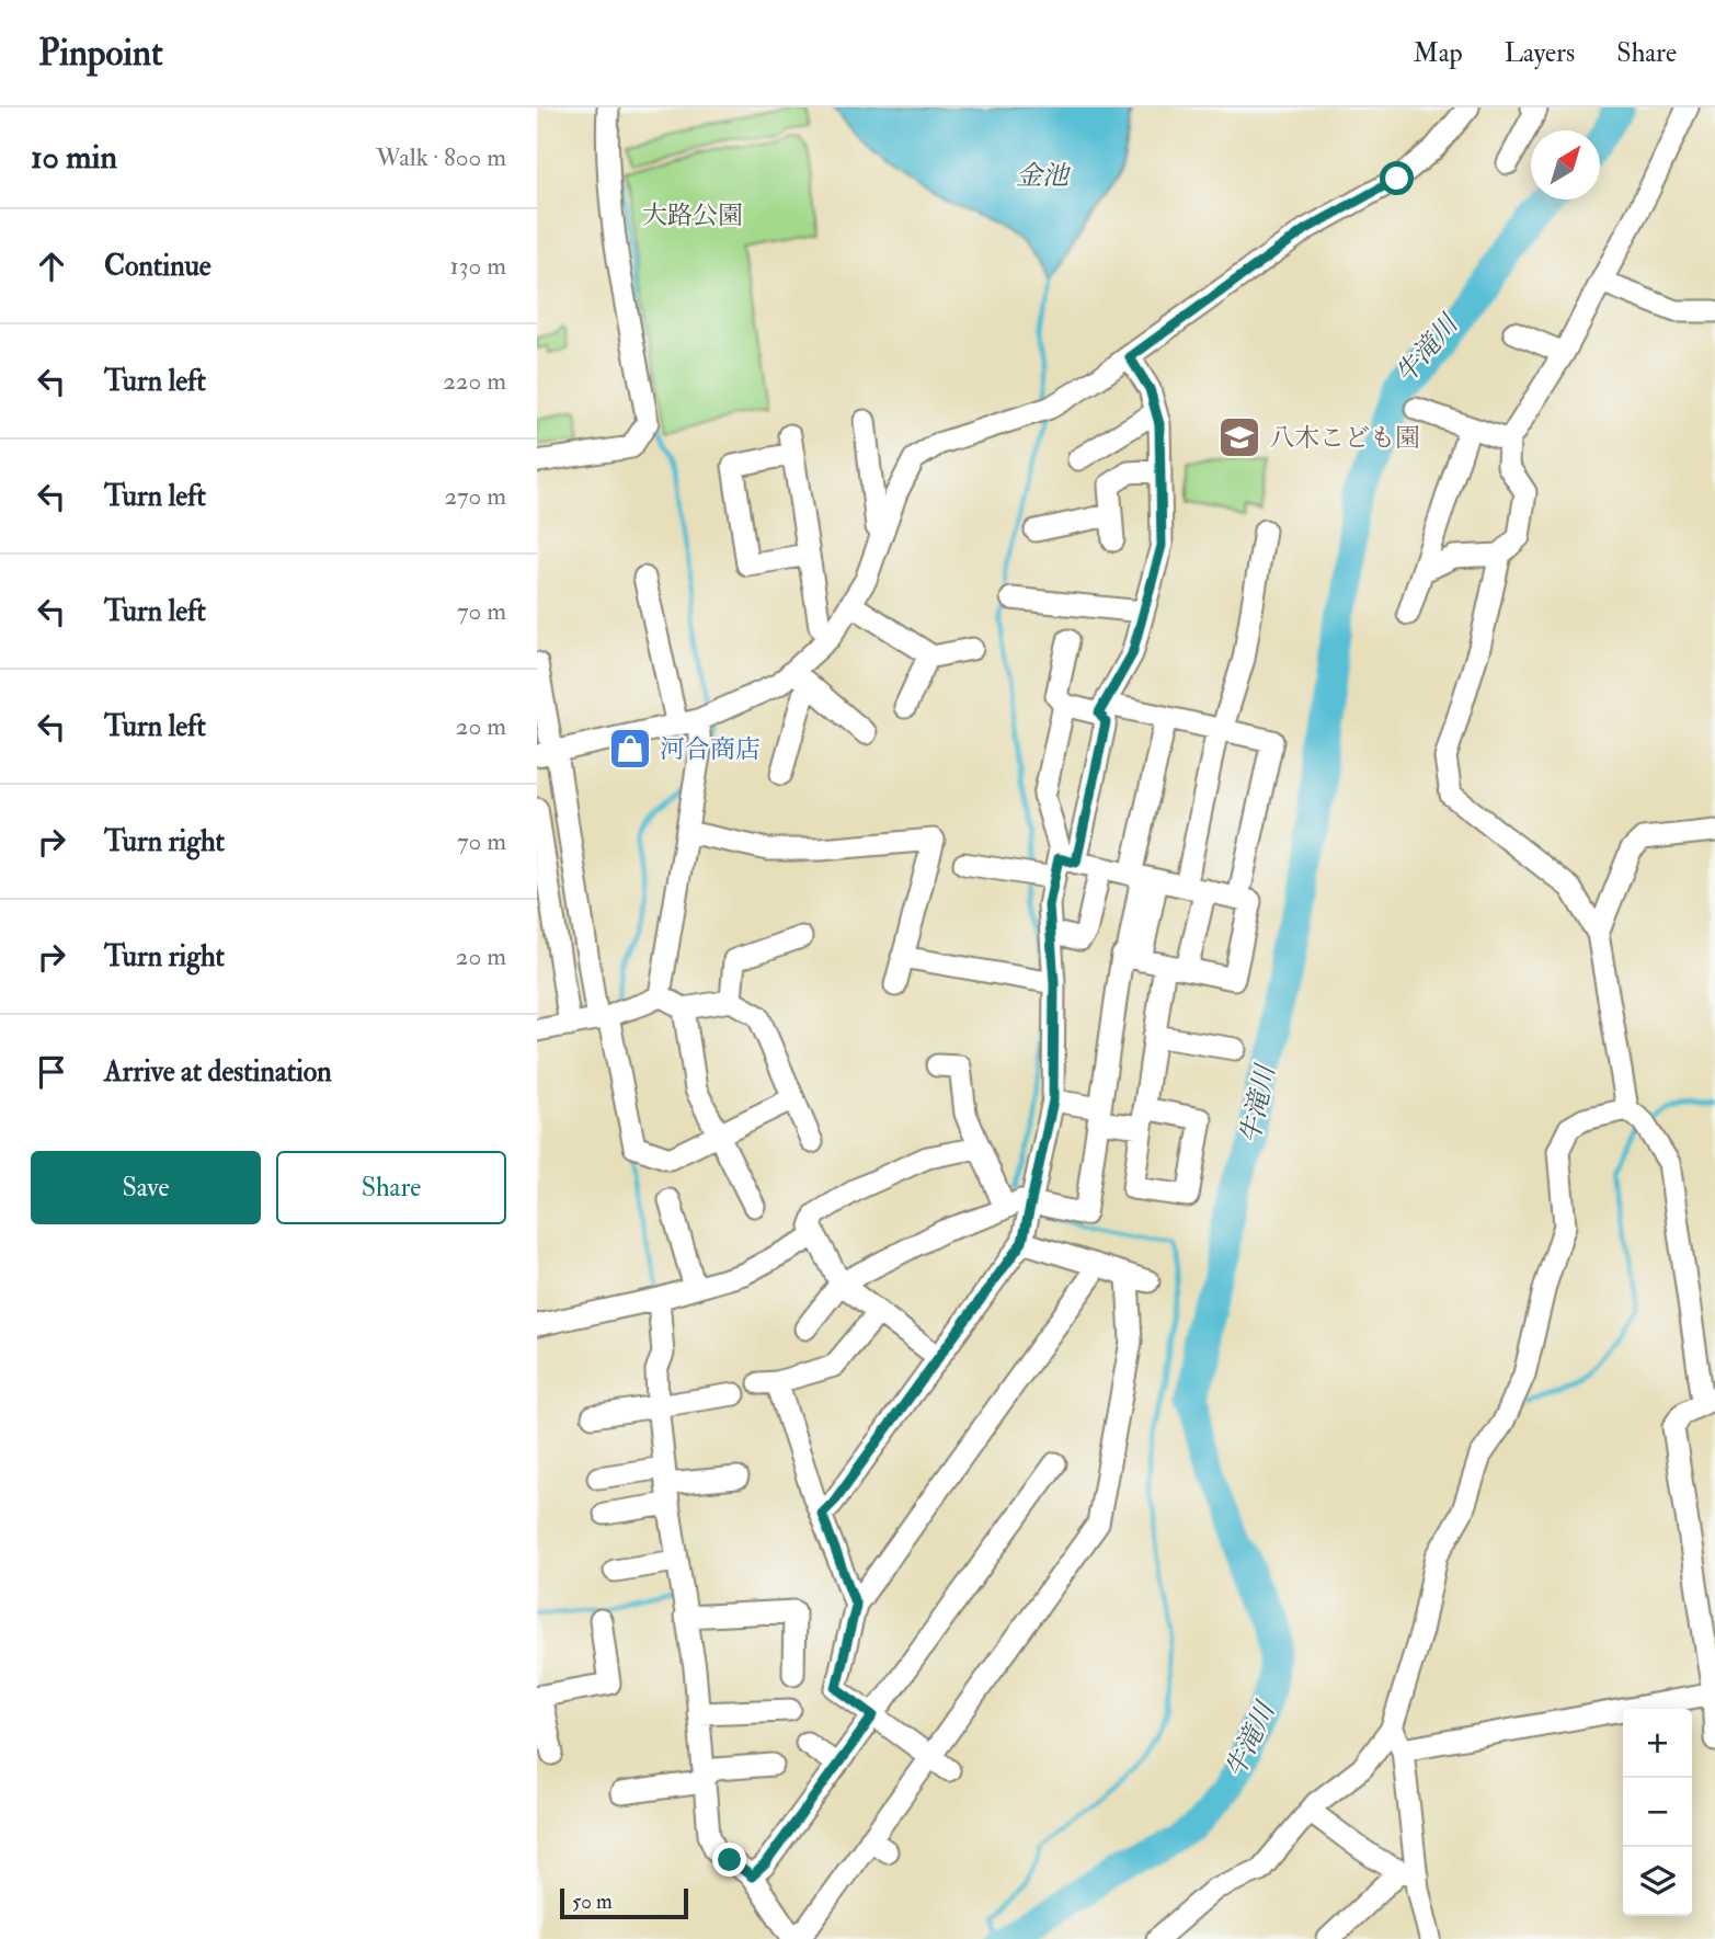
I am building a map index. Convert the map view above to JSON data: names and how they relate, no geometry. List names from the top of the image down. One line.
{"water":["金池","牛滝川"],"parks":["大路公園"],"places":{"school or university":["八木こども園"],"shop":["河合商店"]},"scale_bar":"50 m","north":"top right","page":{"header":"Pinpoint","nav":["Map","Layers","Share"],"heading":["10 min","Walk · 800 m"],"list":[["Continue","130 m"],["Turn left","220 m"],["Turn left","270 m"],["Turn left","70 m"],["Turn left","20 m"],["Turn right","70 m"],["Turn right","20 m"],"Arrive at destination"],"buttons":["Save","Share"],"map_buttons":["+","−"],"scale":"50 m"}}
